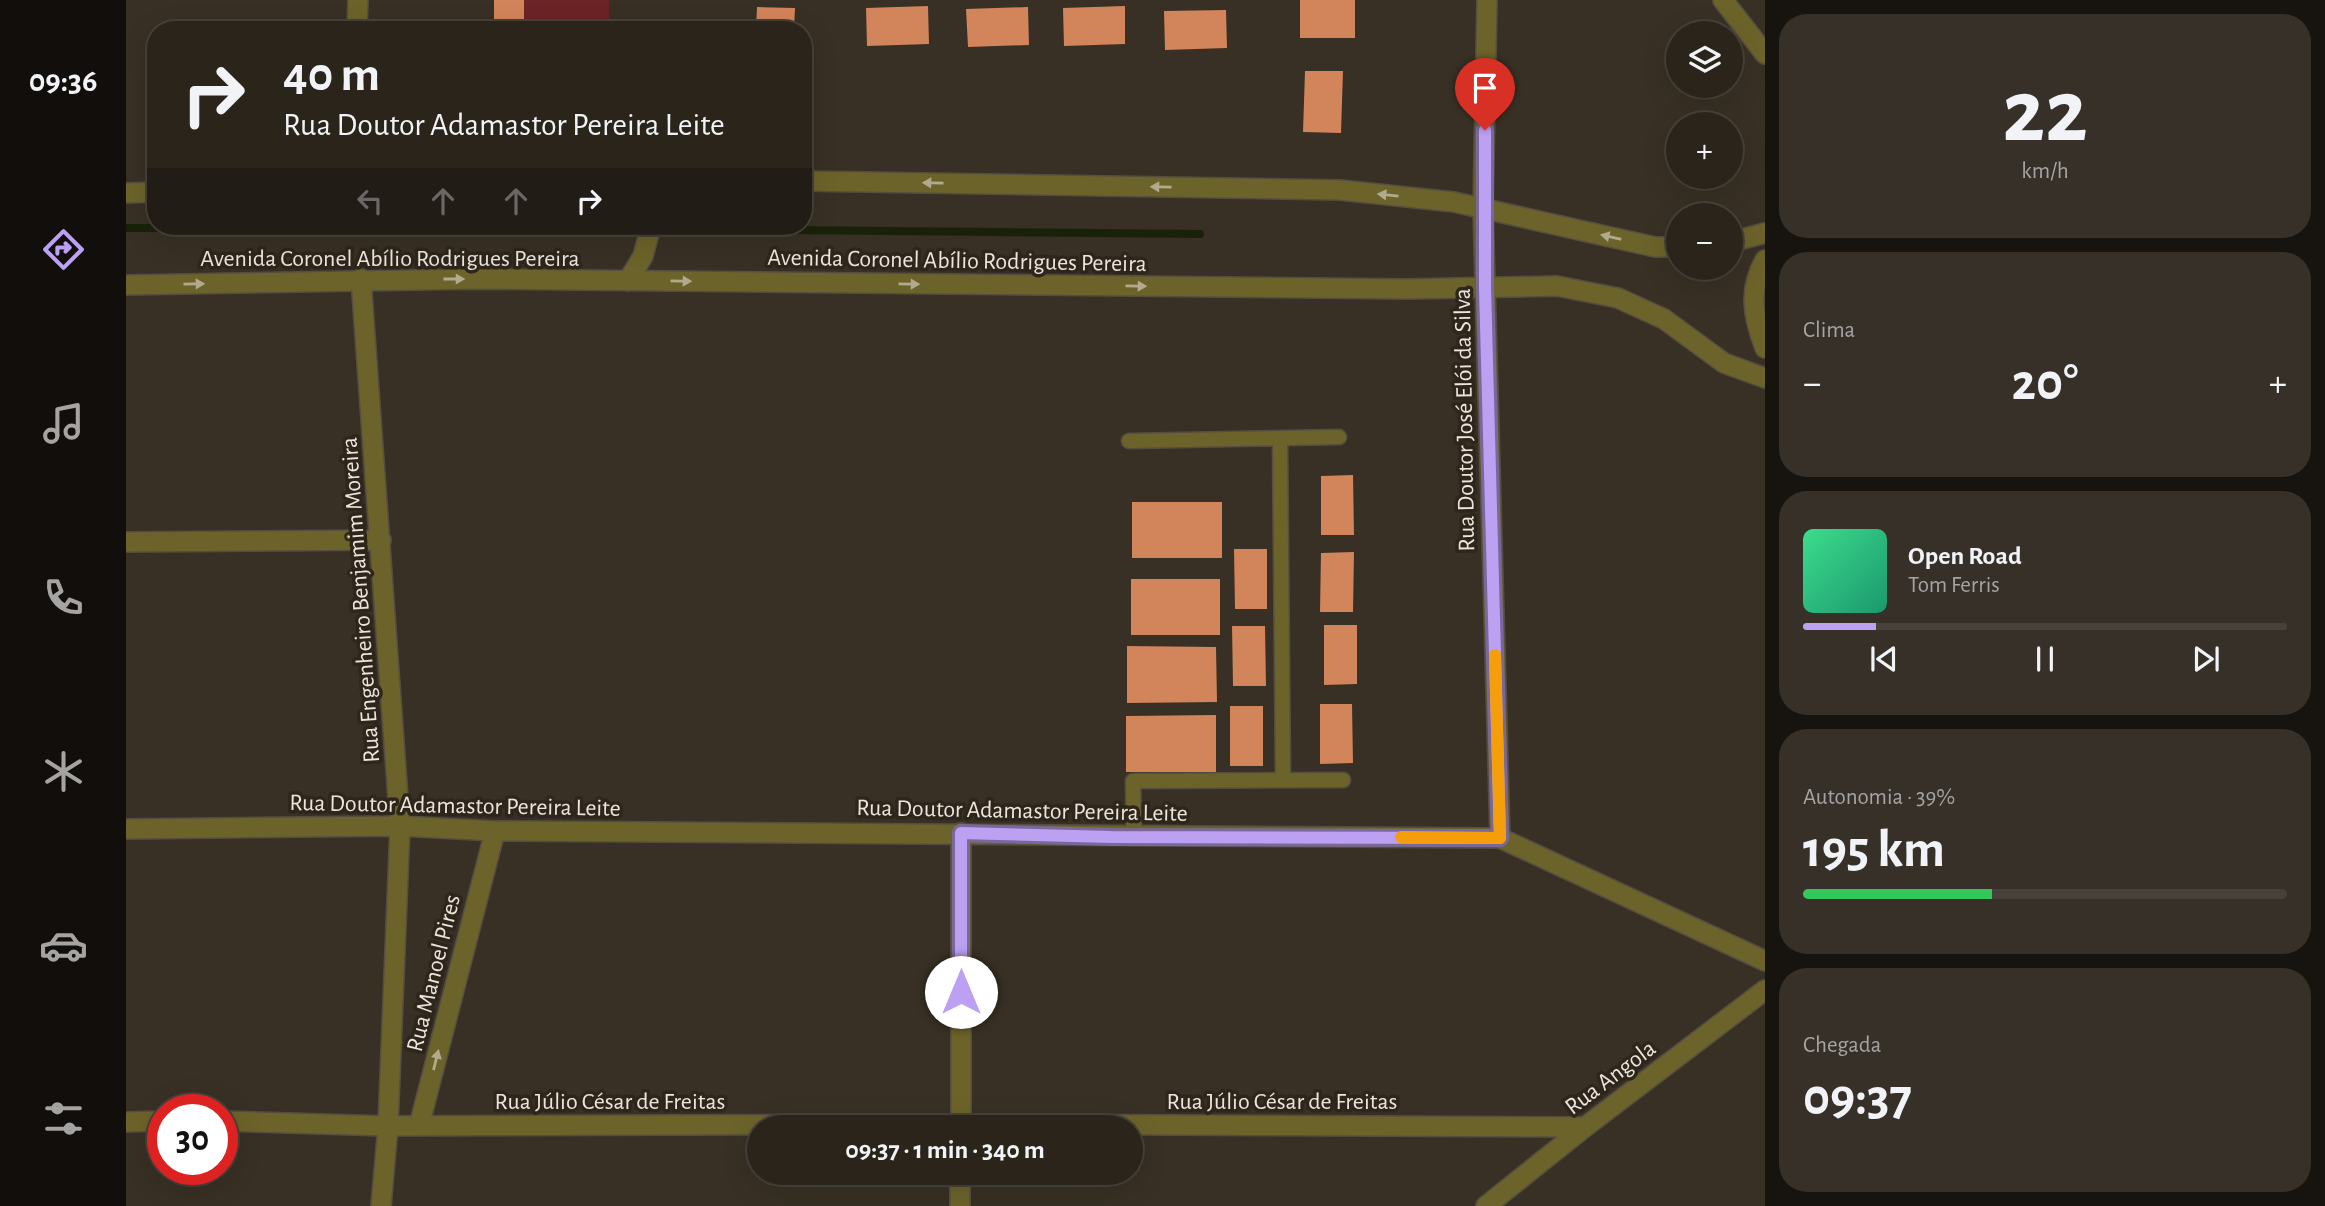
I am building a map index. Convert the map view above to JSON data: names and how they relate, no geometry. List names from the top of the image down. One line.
{"streets":{"street":["Avenida Coronel Abílio Rodrigues Pereira","Rua Doutor José Elói da Silva","Rua Engenheiro Benjamim Moreira","Rua Doutor Adamastor Pereira Leite","Rua Manoel Pires","Rua Angola","Rua Júlio César de Freitas"]},"crossings":[["Avenida Coronel Abílio Rodrigues Pereira","Rua Doutor José Elói da Silva"],["Avenida Coronel Abílio Rodrigues Pereira","Rua Engenheiro Benjamim Moreira"],["Rua Doutor José Elói da Silva","Rua Doutor Adamastor Pereira Leite"],["Rua Engenheiro Benjamim Moreira","Rua Doutor Adamastor Pereira Leite"],["Rua Engenheiro Benjamim Moreira","Rua Júlio César de Freitas"],["Rua Doutor Adamastor Pereira Leite","Rua Manoel Pires"],["Rua Manoel Pires","Rua Júlio César de Freitas"],["Rua Angola","Rua Júlio César de Freitas"]],"one_way":["Rua Manoel Pires"],"page":{"tabs":"09:36","tile":[["22","km/h"],"Clima",["Autonomia · 39%","195 km"],["Chegada","09:37"]],"map_buttons":["+","−"],"turn":["40 m","Rua Doutor Adamastor Pereira Leite"],"heat":["−","20°","+"],"song":["Open Road","Tom Ferris"],"limit":"30","trip":"09:37 · 1 min · 340 m"}}
